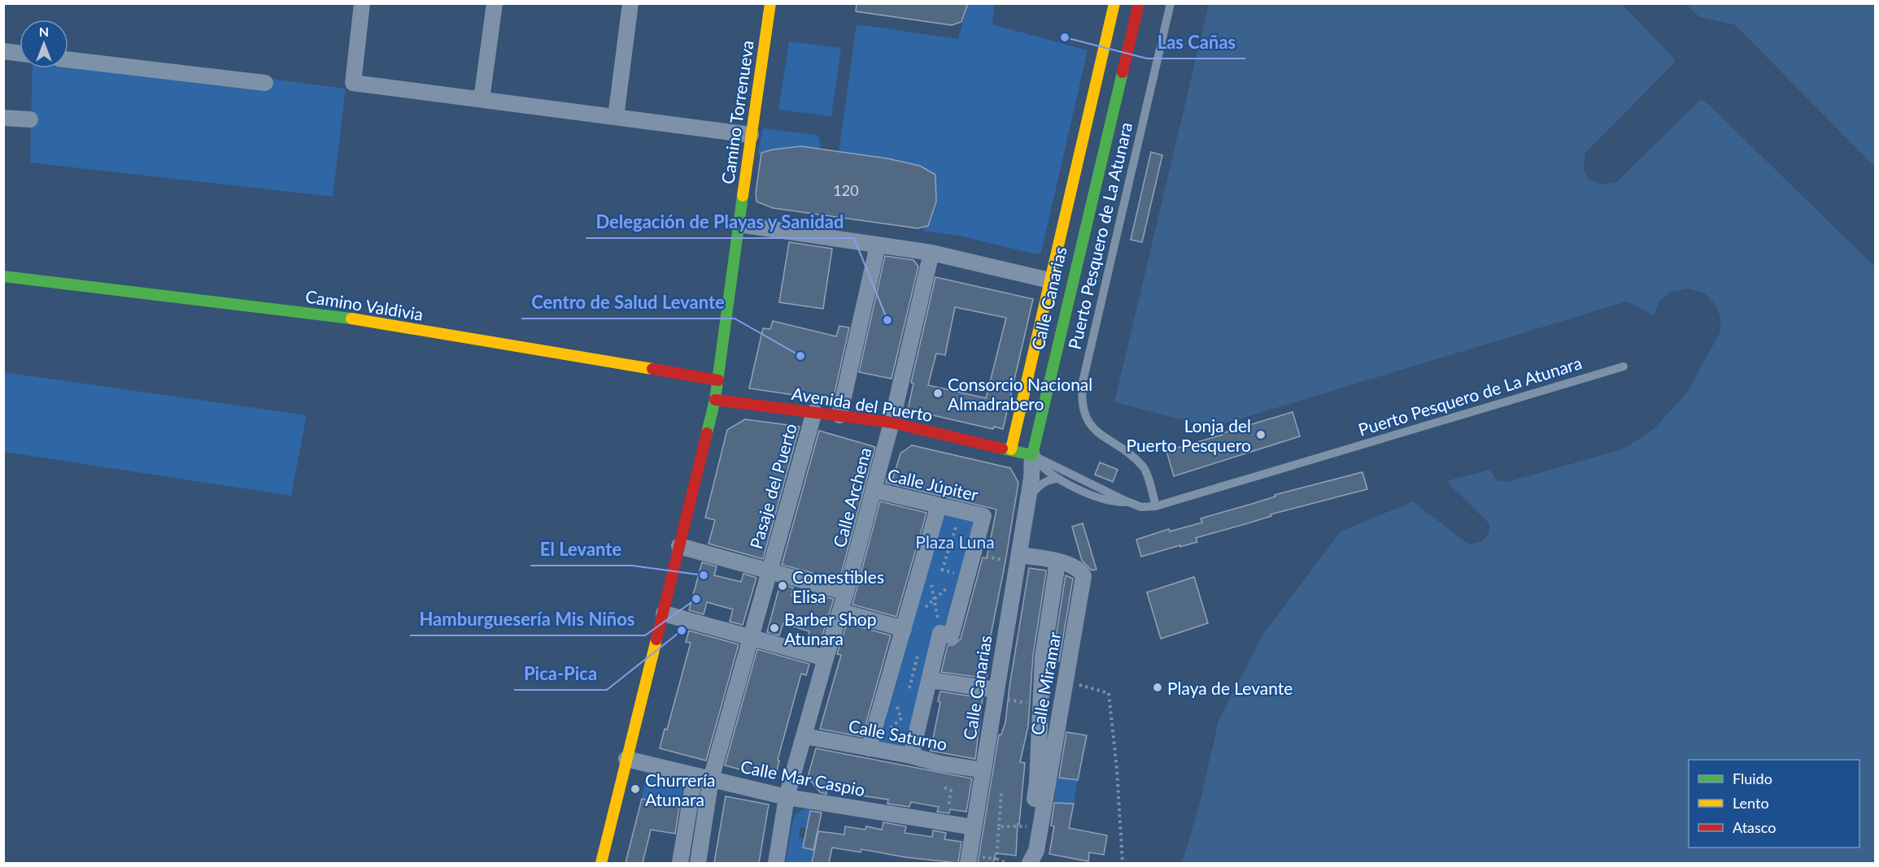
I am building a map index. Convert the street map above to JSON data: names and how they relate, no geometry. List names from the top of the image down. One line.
{"streets":{"main road":["Camino Torrenueva","Calle Canarias","Camino Valdivia","Avenida del Puerto"],"street":["Calle Júpiter","Pasaje del Puerto","Calle Archena","Calle Miramar","Calle Saturno","Calle Mar Caspio"],"lane":["Puerto Pesquero de La Atunara"]},"crossings":[["Camino Torrenueva","Camino Valdivia"],["Camino Torrenueva","Avenida del Puerto"],["Camino Torrenueva","Calle Mar Caspio"],["Calle Canarias","Avenida del Puerto"],["Calle Canarias","Calle Miramar"],["Calle Canarias","Calle Saturno"],["Calle Canarias","Calle Mar Caspio"],["Avenida del Puerto","Pasaje del Puerto"],["Avenida del Puerto","Calle Archena"],["Calle Júpiter","Calle Archena"],["Pasaje del Puerto","Calle Mar Caspio"],["Calle Archena","Calle Saturno"],["Calle Archena","Calle Mar Caspio"]],"parks":["Plaza Luna"],"places":["Las Cañas","Delegación de Playas y Sanidad","Centro de Salud Levante","Consorcio Nacional Almadrabero","Lonja del Puerto Pesquero","El Levante","Comestibles Elisa","Hamburguesería Mis Niños","Barber Shop Atunara","Pica-Pica","Playa de Levante","Churrería Atunara"],"house_numbers":["120"],"legend":["Fluido","Lento","Atasco"],"north":"top"}
